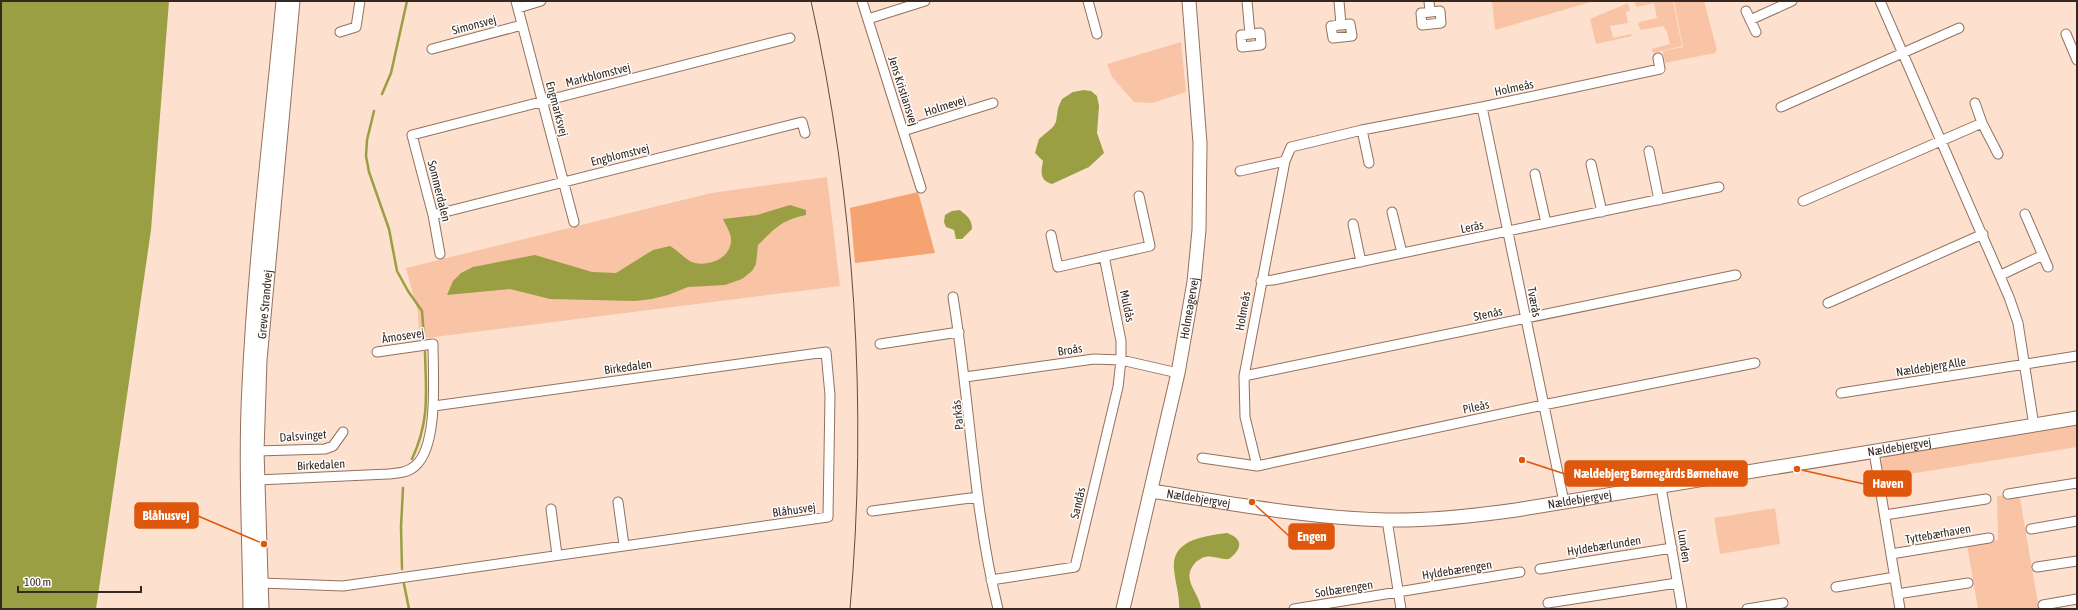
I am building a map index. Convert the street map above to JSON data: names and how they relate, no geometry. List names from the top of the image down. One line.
{"streets":{"street":["Simonsvej","Markblomstvej","Holmeås","Jens Kristiansvej","Holmevej","Engmarksvej","Engblomstvej","Sommerdalen","Lerås","Tværås","Greve Strandvej","Muldås","Holmeagervej","Stenås","Åmosevej","Broås","Birkedalen","Nældebjerg Alle","Pileås","Parkås","Dalsvinget","Nældebjergvej","Sandås","Blåhusvej","Tyttebærhaven","Hyldebærlunden","Lunden","Hyldebærengen","Solbærengen"]},"crossings":[["Simonsvej","Engmarksvej"],["Markblomstvej","Engmarksvej"],["Markblomstvej","Sommerdalen"],["Holmeås","Lerås"],["Holmeås","Tværås"],["Holmeås","Stenås"],["Holmeås","Pileås"],["Jens Kristiansvej","Holmevej"],["Engmarksvej","Engblomstvej"],["Engblomstvej","Sommerdalen"],["Lerås","Tværås"],["Tværås","Stenås"],["Tværås","Pileås"],["Tværås","Nældebjergvej"],["Greve Strandvej","Birkedalen"],["Greve Strandvej","Dalsvinget"],["Greve Strandvej","Blåhusvej"],["Muldås","Broås"],["Muldås","Sandås"],["Holmeagervej","Broås"],["Holmeagervej","Nældebjergvej"],["Åmosevej","Birkedalen"],["Broås","Parkås"],["Broås","Sandås"],["Birkedalen","Blåhusvej"],["Parkås","Sandås"],["Nældebjergvej","Lunden"],["Hyldebærlunden","Lunden"],["Hyldebærengen","Solbærengen"]],"places":["Nældebjerg Børnegårds Børnehave","Haven","Engen","Blåhusvej"],"scale_bar":"100 m"}
